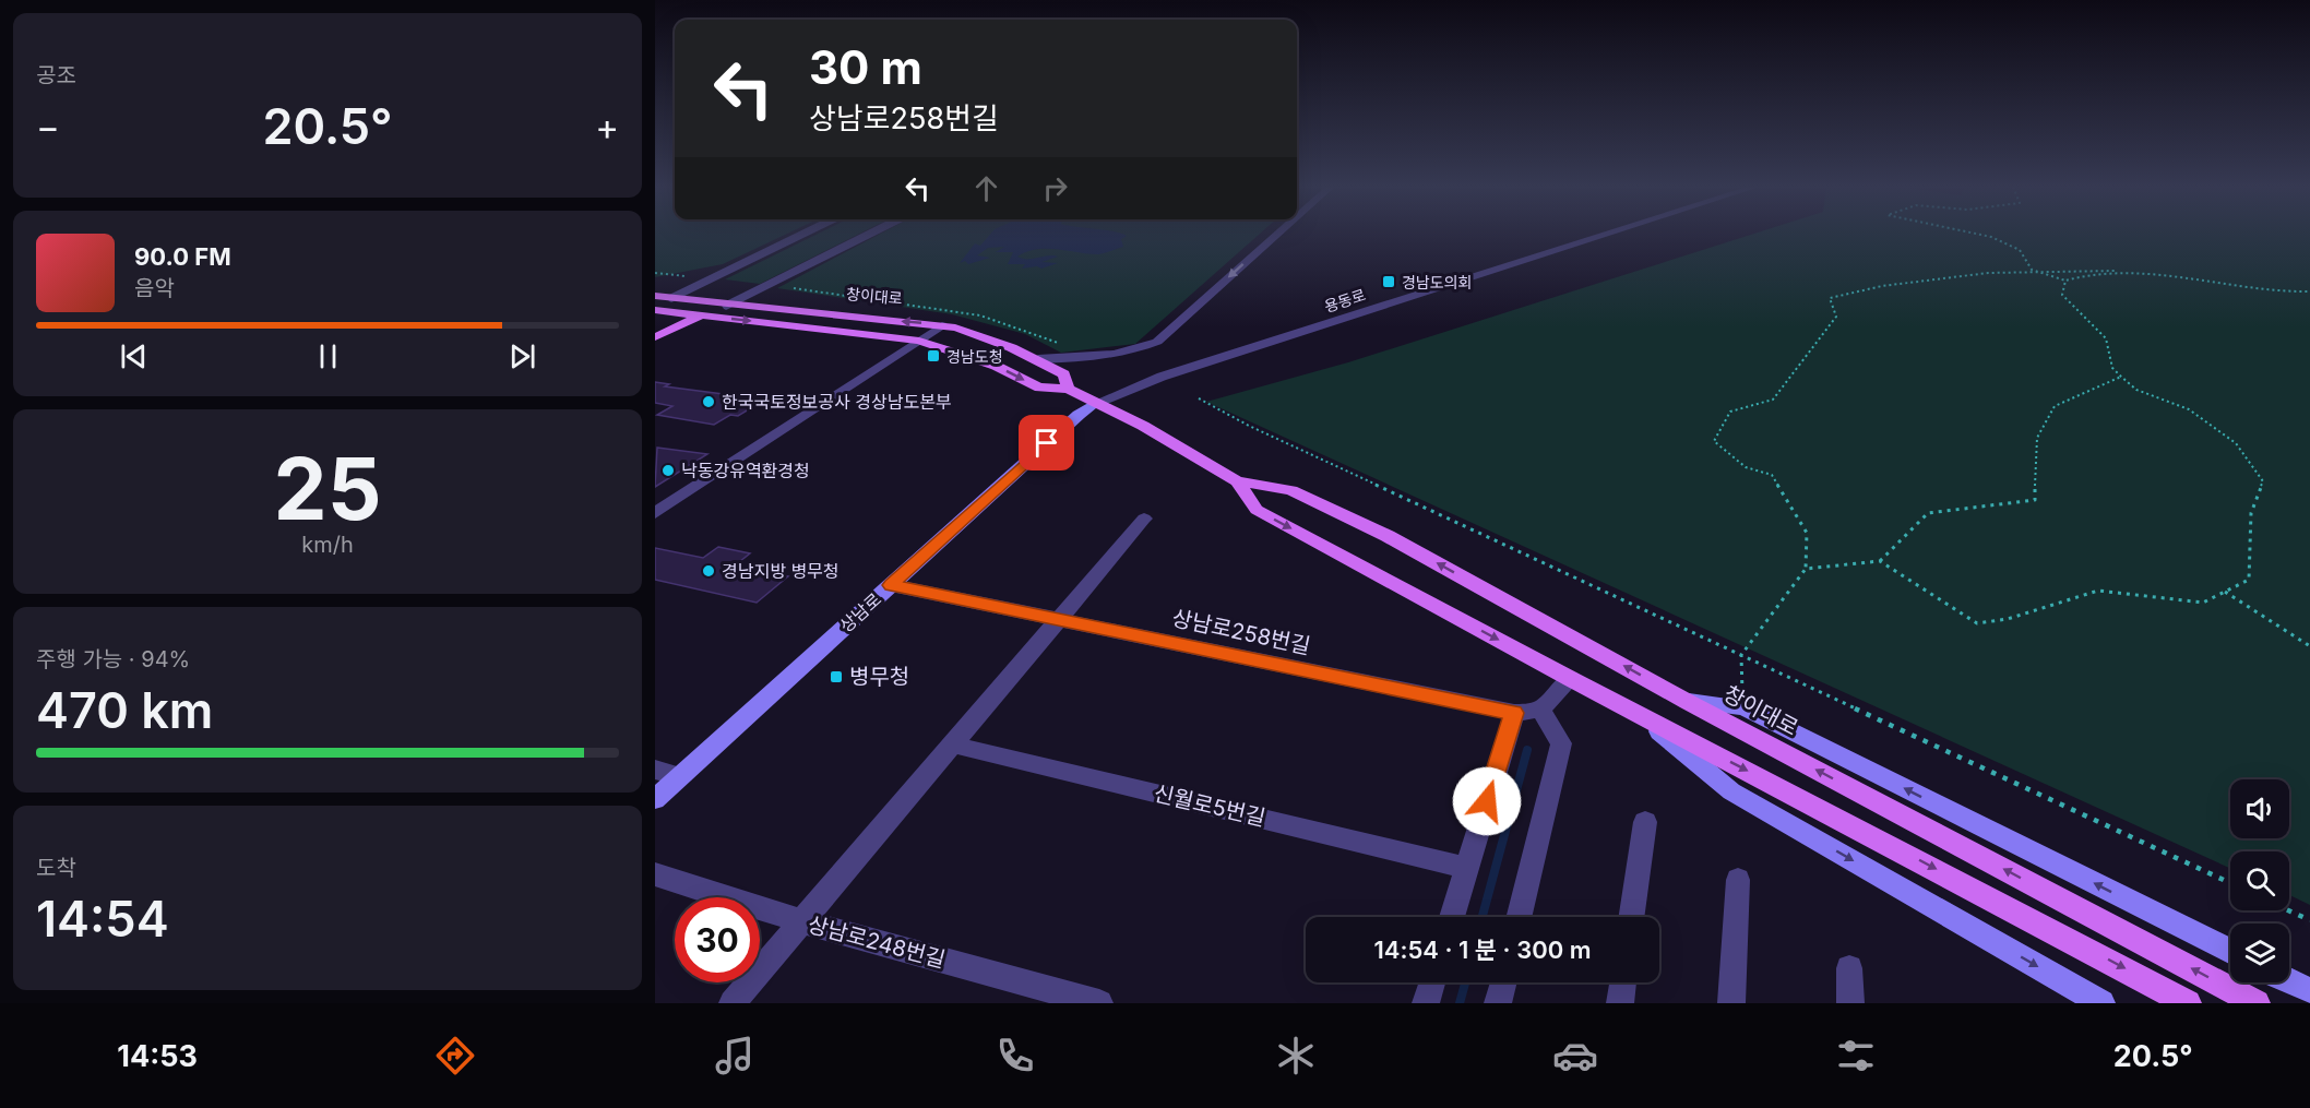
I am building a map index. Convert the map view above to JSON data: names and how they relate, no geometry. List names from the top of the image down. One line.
{"streets":{"main road":["창이대로","상남로"],"street":["용동로","상남로258번길","신월로5번길","상남로248번길"]},"crossings":[["창이대로","용동로"],["창이대로","상남로"],["용동로","상남로"],["상남로","상남로258번길"]],"places":{"transit":["경남도의회","경남도청","병무청"],"other":["한국국토정보공사 경상남도본부","낙동강유역환경청","경남지방 병무청"]},"page":{"tile":["공조",["25","km/h"],["주행 가능 · 94%","470 km"],["도착","14:54"]],"turn":["30 m","상남로258번길"],"heat":["−","20.5°","+"],"song":["90.0 FM","음악"],"limit":"30","trip":"14:54 · 1 분 · 300 m","tabs":["14:53","20.5°"]}}
